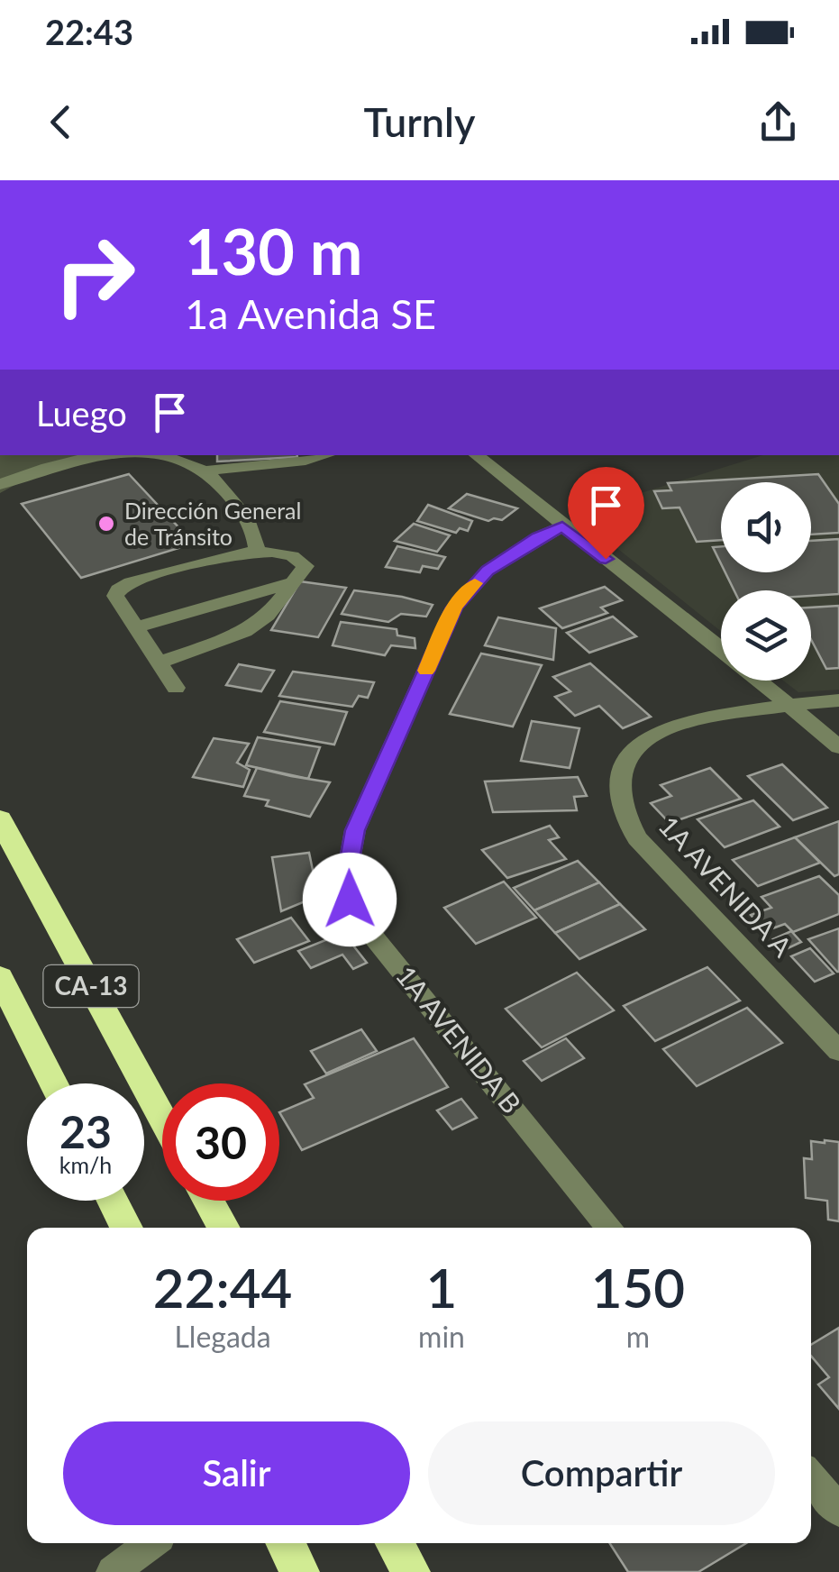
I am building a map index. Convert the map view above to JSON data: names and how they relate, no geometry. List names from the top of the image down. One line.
{"streets":{"highway":["CA-13"],"street":["1A AVENIDA A","1A AVENIDA B"]},"places":["Dirección General de Tránsito"],"page":{"status":"22:43","header":"Turnly","turn":["130 m","1a Avenida SE"],"then":"Luego","speed":"23 km/h","limit":"30","eta":["22:44","Llegada","1","min","150","m"],"buttons":["Salir","Compartir"]}}
